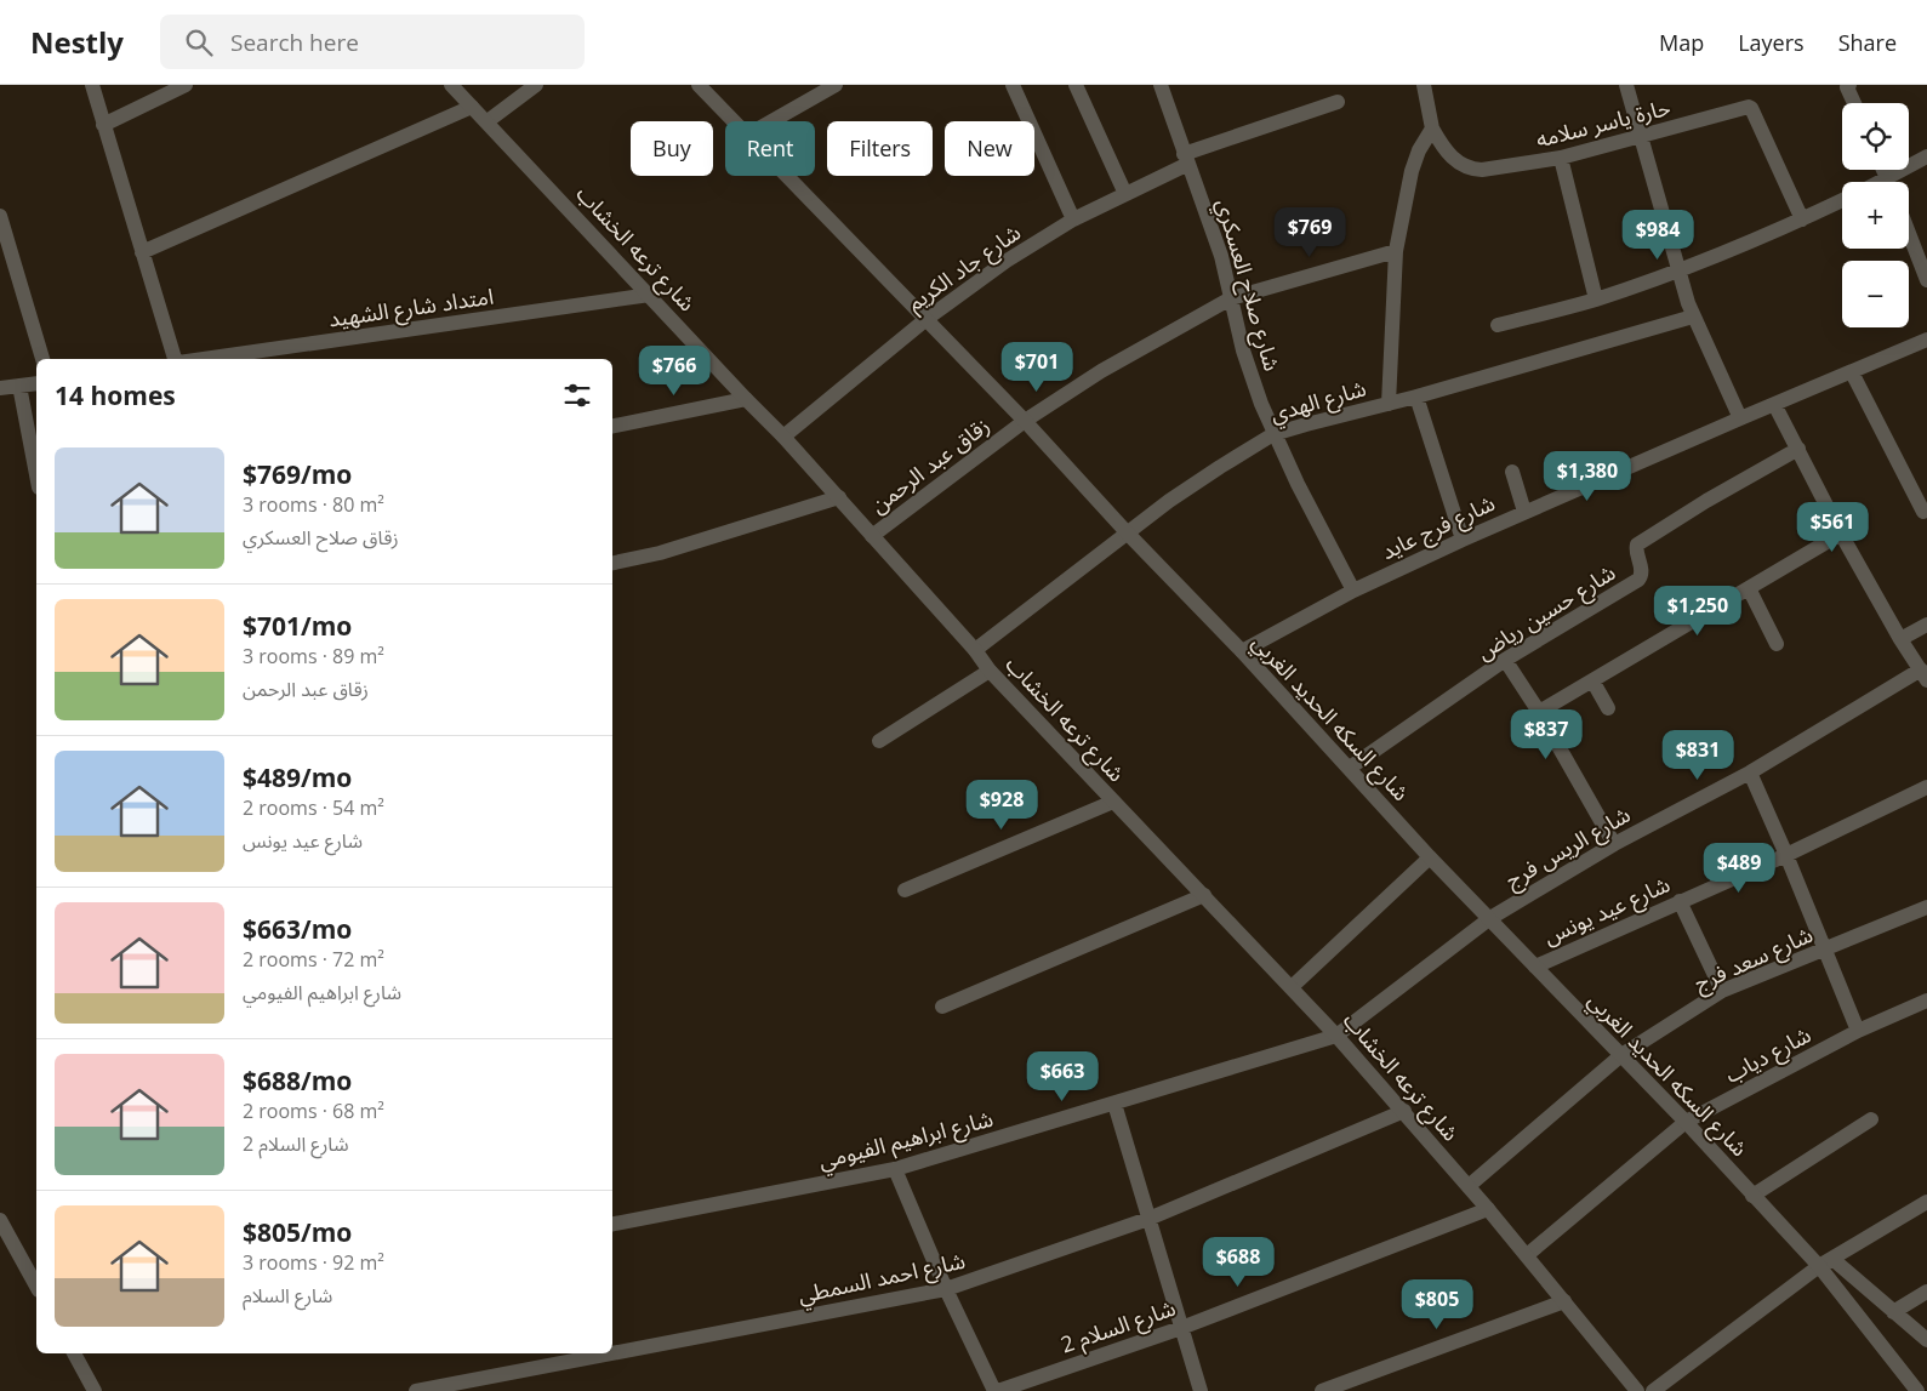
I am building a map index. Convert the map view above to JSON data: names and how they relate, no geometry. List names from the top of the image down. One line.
{"streets":{"street":["حارة ياسر سلامه","شارع ترعه الخشاب","شارع جاد الكريم","شارع صلاح العسكري","امتداد شارع الشهيد","شارع الهدي","زقاق عبد الرحمن","شارع فرج عايد","شارع حسين رياض","شارع السكه الحديد الغربي","شارع الريس فرج","شارع عيد يونس","شارع سعد فرج","شارع دياب","شارع ابراهيم الفيومي","شارع احمد السمطي","شارع السلام 2"]},"crossings":[["شارع ترعه الخشاب","شارع جاد الكريم"],["شارع ترعه الخشاب","امتداد شارع الشهيد"],["شارع ترعه الخشاب","شارع الهدي"],["شارع ترعه الخشاب","زقاق عبد الرحمن"],["شارع ترعه الخشاب","شارع سعد فرج"],["شارع ترعه الخشاب","شارع دياب"],["شارع ترعه الخشاب","شارع ابراهيم الفيومي"],["شارع ترعه الخشاب","شارع احمد السمطي"],["شارع ترعه الخشاب","شارع السلام 2"],["شارع جاد الكريم","شارع صلاح العسكري"],["شارع جاد الكريم","شارع السكه الحديد الغربي"],["شارع صلاح العسكري","شارع الهدي"],["شارع صلاح العسكري","زقاق عبد الرحمن"],["شارع صلاح العسكري","شارع فرج عايد"],["شارع الهدي","شارع السكه الحديد الغربي"],["زقاق عبد الرحمن","شارع السكه الحديد الغربي"],["شارع فرج عايد","شارع السكه الحديد الغربي"],["شارع حسين رياض","شارع السكه الحديد الغربي"],["شارع السكه الحديد الغربي","شارع الريس فرج"],["شارع السكه الحديد الغربي","شارع عيد يونس"],["شارع السكه الحديد الغربي","شارع سعد فرج"],["شارع السكه الحديد الغربي","شارع دياب"],["شارع السكه الحديد الغربي","شارع ابراهيم الفيومي"],["شارع الريس فرج","شارع ابراهيم الفيومي"]],"page":{"header":"Nestly","search":"Search here","nav":["Map","Layers","Share"],"map_buttons":["+","−"],"chip":["Buy","Rent","Filters","New"],"price":["$769","$984","$701","$766","$1,380","$561","$1,250","$837","$831","$928","$489","$663","$688","$805"],"heading":"14 homes","list":[{"name":"$769/mo","note":"3 rooms · 80 m² · زقاق صلاح العسكري"},{"name":"$701/mo","note":"3 rooms · 89 m² · زقاق عبد الرحمن"},{"name":"$489/mo","note":"2 rooms · 54 m² · شارع عيد يونس"},{"name":"$663/mo","note":"2 rooms · 72 m² · شارع ابراهيم الفيومي"},{"name":"$688/mo","note":"2 rooms · 68 m² · شارع السلام 2"},{"name":"$805/mo","note":"3 rooms · 92 m² · شارع السلام"}]}}
